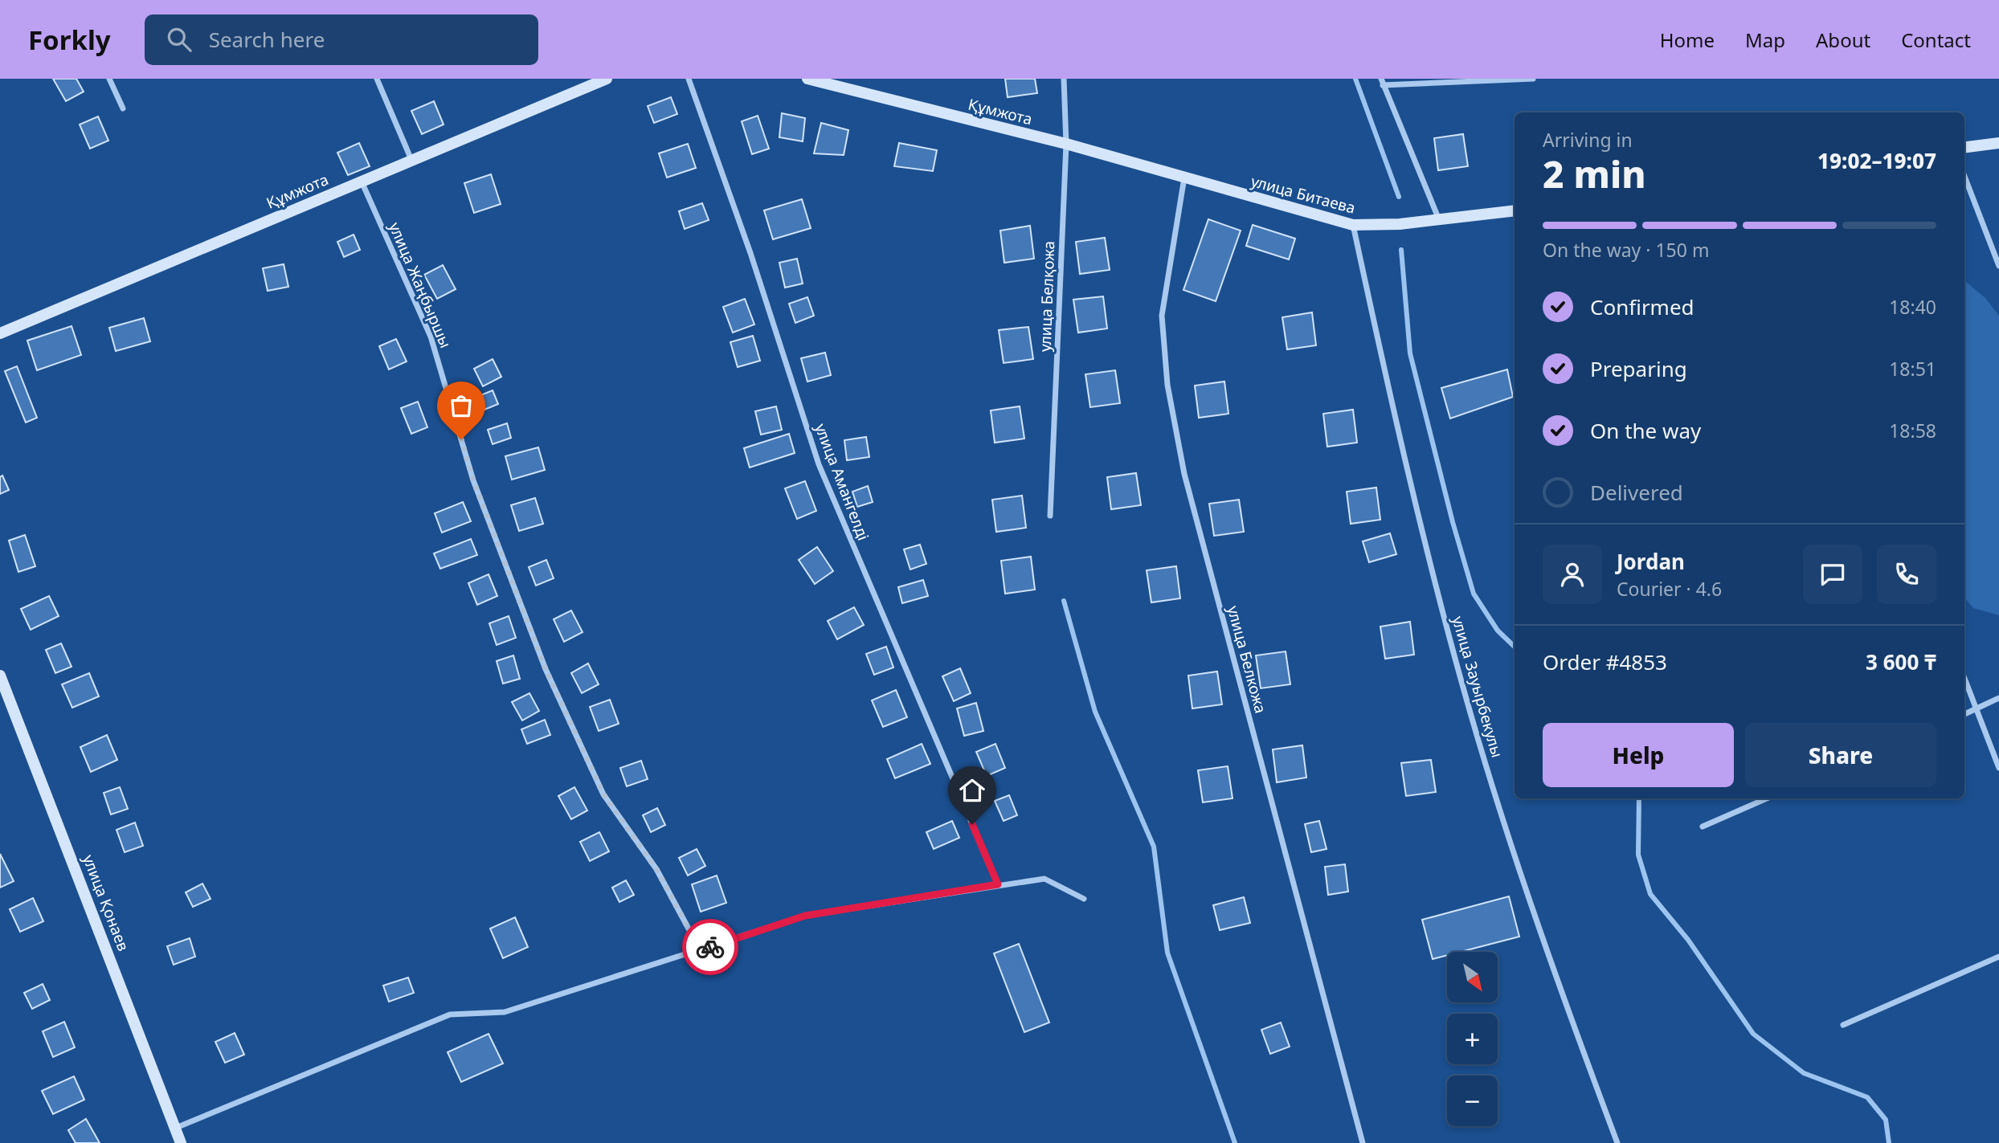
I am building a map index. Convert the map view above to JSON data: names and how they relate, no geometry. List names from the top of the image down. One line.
{"streets":{"street":["Құмжота","улица Битаева","улица Жаңбыршы","улица Белқожа","улица Амангелді","улица Белкожа","улица Зауырбекулы","улица Қонаев"]},"crossings":[["Құмжота","улица Битаева"],["Құмжота","улица Жаңбыршы"],["Құмжота","улица Белқожа"],["Құмжота","улица Белкожа"],["улица Битаева","улица Белкожа"],["улица Битаева","улица Зауырбекулы"]],"north":"bottom right","page":{"header":"Forkly","search":"Search here","nav":["Home","Map","About","Contact"],"heading":["2 min","Arriving in","19:02–19:07"],"panel":["Jordan","Courier · 4.6","Order #4853","3 600 ₸"],"bar":"On the way · 150 m","list":[["Confirmed","18:40"],["Preparing","18:51"],["On the way","18:58"],"Delivered"],"buttons":["Help","Share"],"map_buttons":["+","−"]}}
